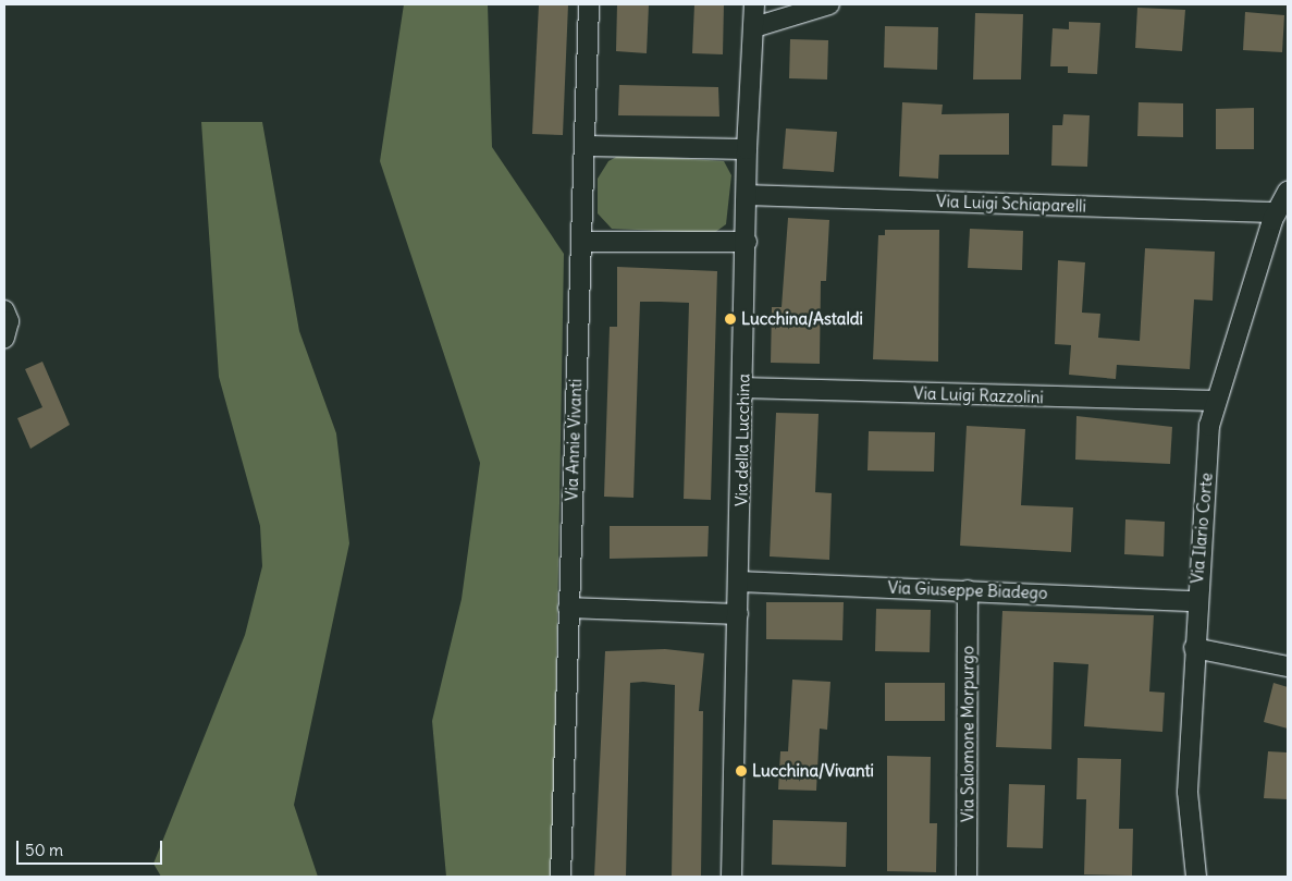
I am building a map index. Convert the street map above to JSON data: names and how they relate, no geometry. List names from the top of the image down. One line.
{"streets":{"street":["Via Luigi Schiaparelli","Via Luigi Razzolini","Via Annie Vivanti","Via della Lucchina","Via Ilario Corte","Via Giuseppe Biadego","Via Salomone Morpurgo"]},"crossings":[["Via Luigi Schiaparelli","Via della Lucchina"],["Via Luigi Schiaparelli","Via Ilario Corte"],["Via Luigi Razzolini","Via della Lucchina"],["Via Luigi Razzolini","Via Ilario Corte"],["Via della Lucchina","Via Giuseppe Biadego"],["Via Ilario Corte","Via Giuseppe Biadego"],["Via Giuseppe Biadego","Via Salomone Morpurgo"]],"places":["Lucchina/Astaldi","Lucchina/Vivanti"],"scale_bar":"50 m"}
